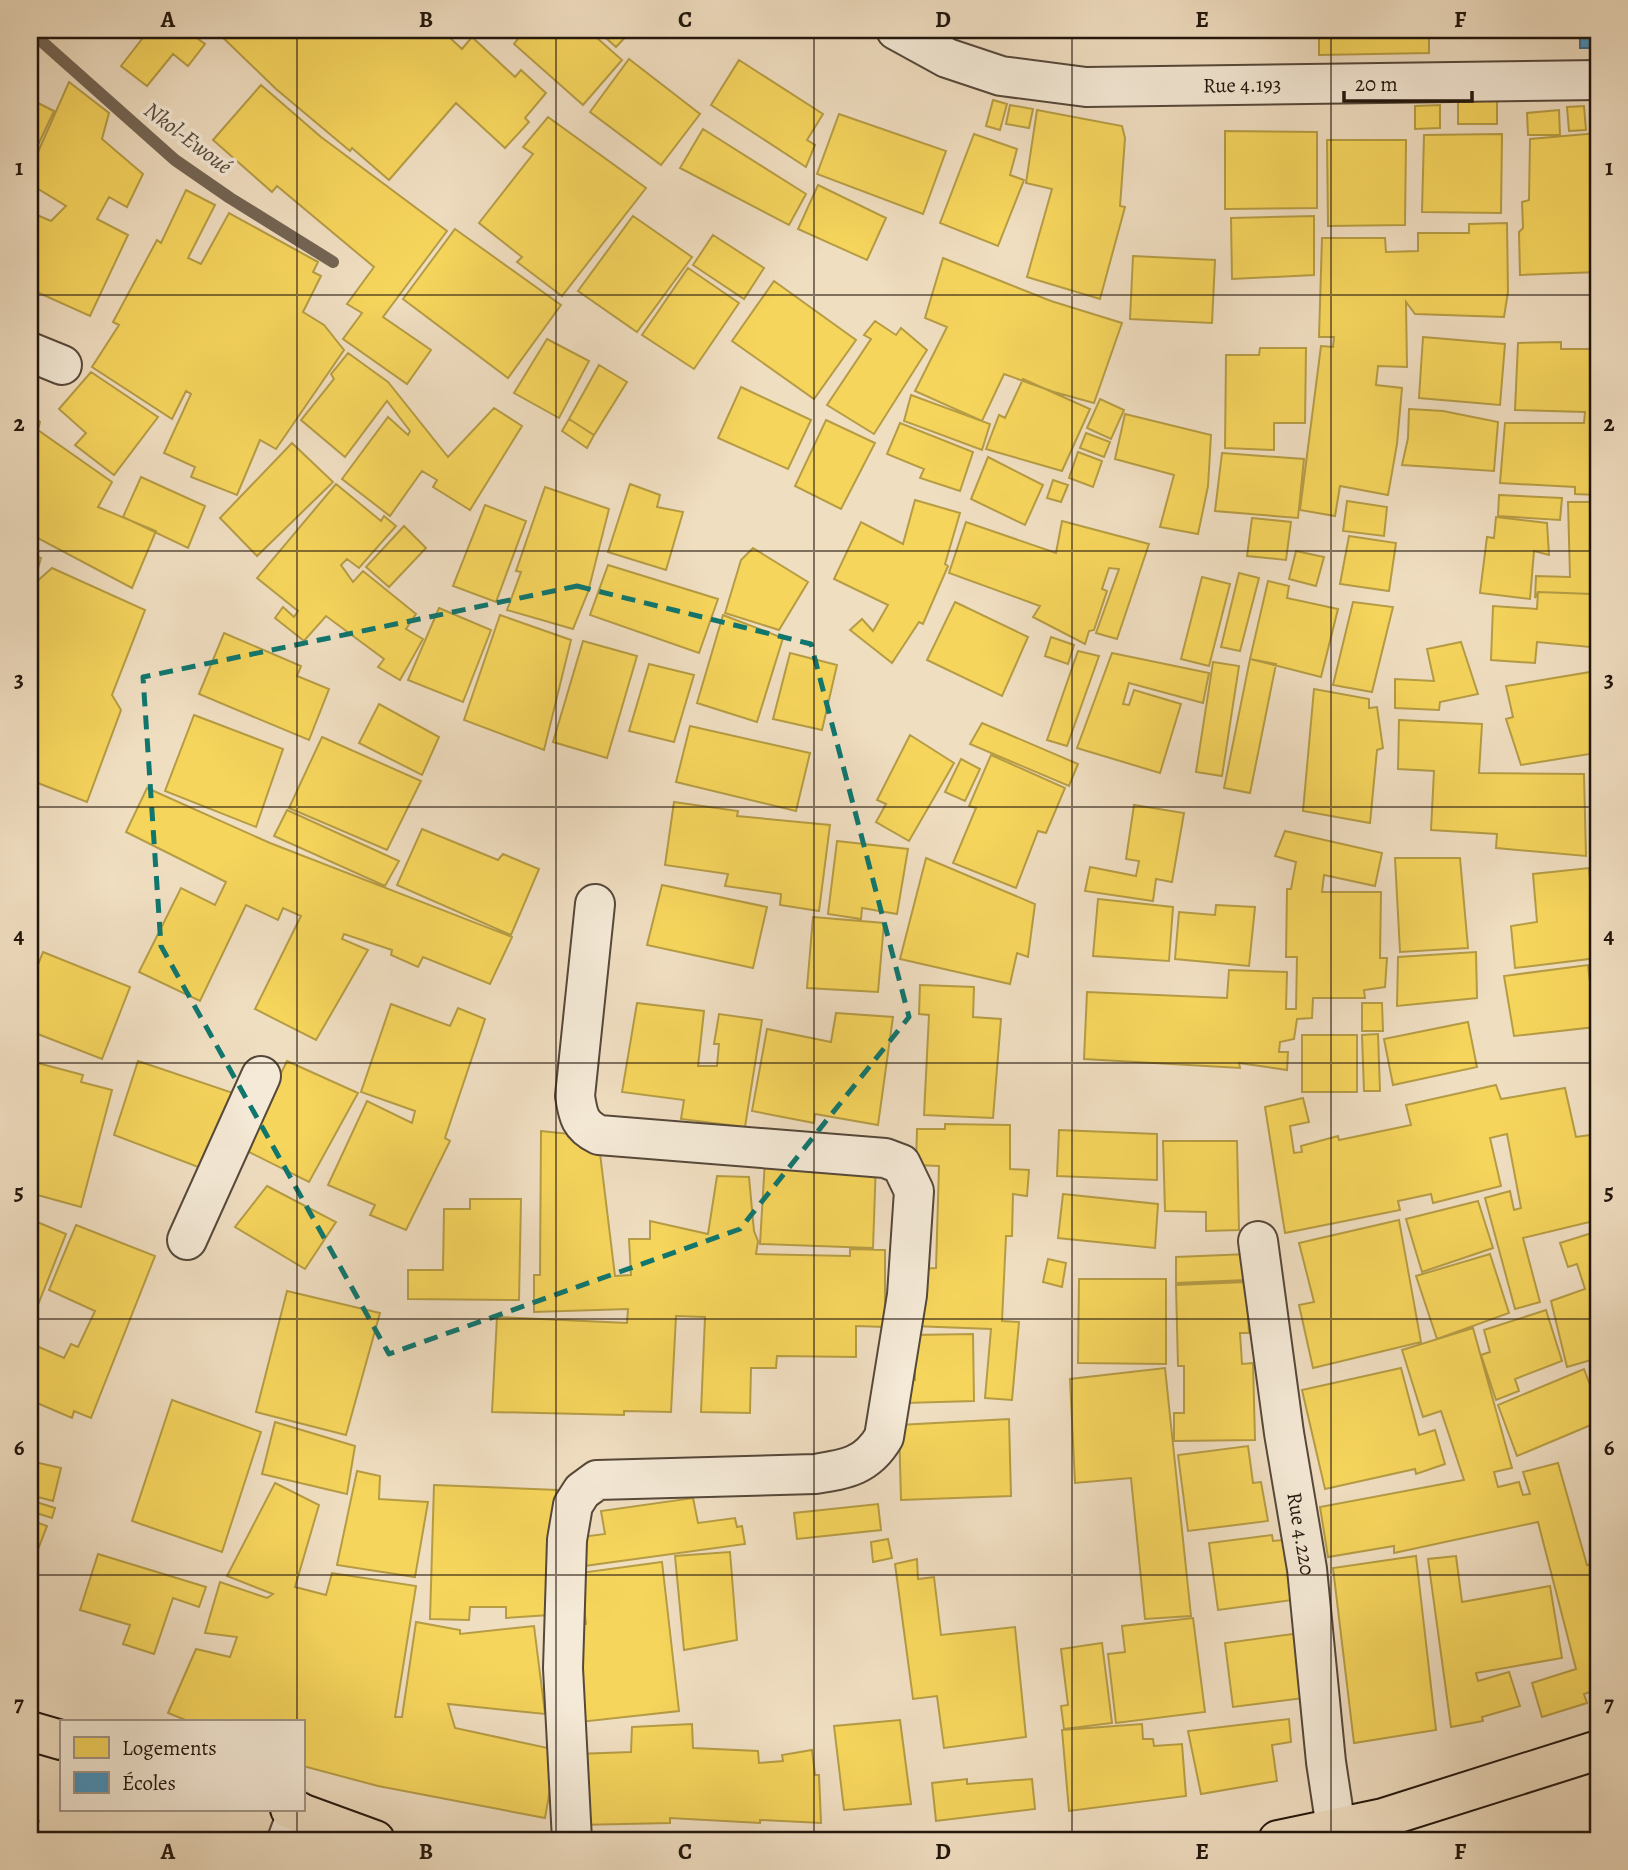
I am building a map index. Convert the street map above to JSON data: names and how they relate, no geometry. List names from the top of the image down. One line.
{"streets":{"street":["Rue 4.193","Rue 4.220"]},"water":["Nkol-Ewoué"],"legend":["Logements","Écoles"],"scale_bar":"20 m","grid":{"columns":["A","B","C","D","E","F"],"rows":["1","2","3","4","5","6","7"]}}
